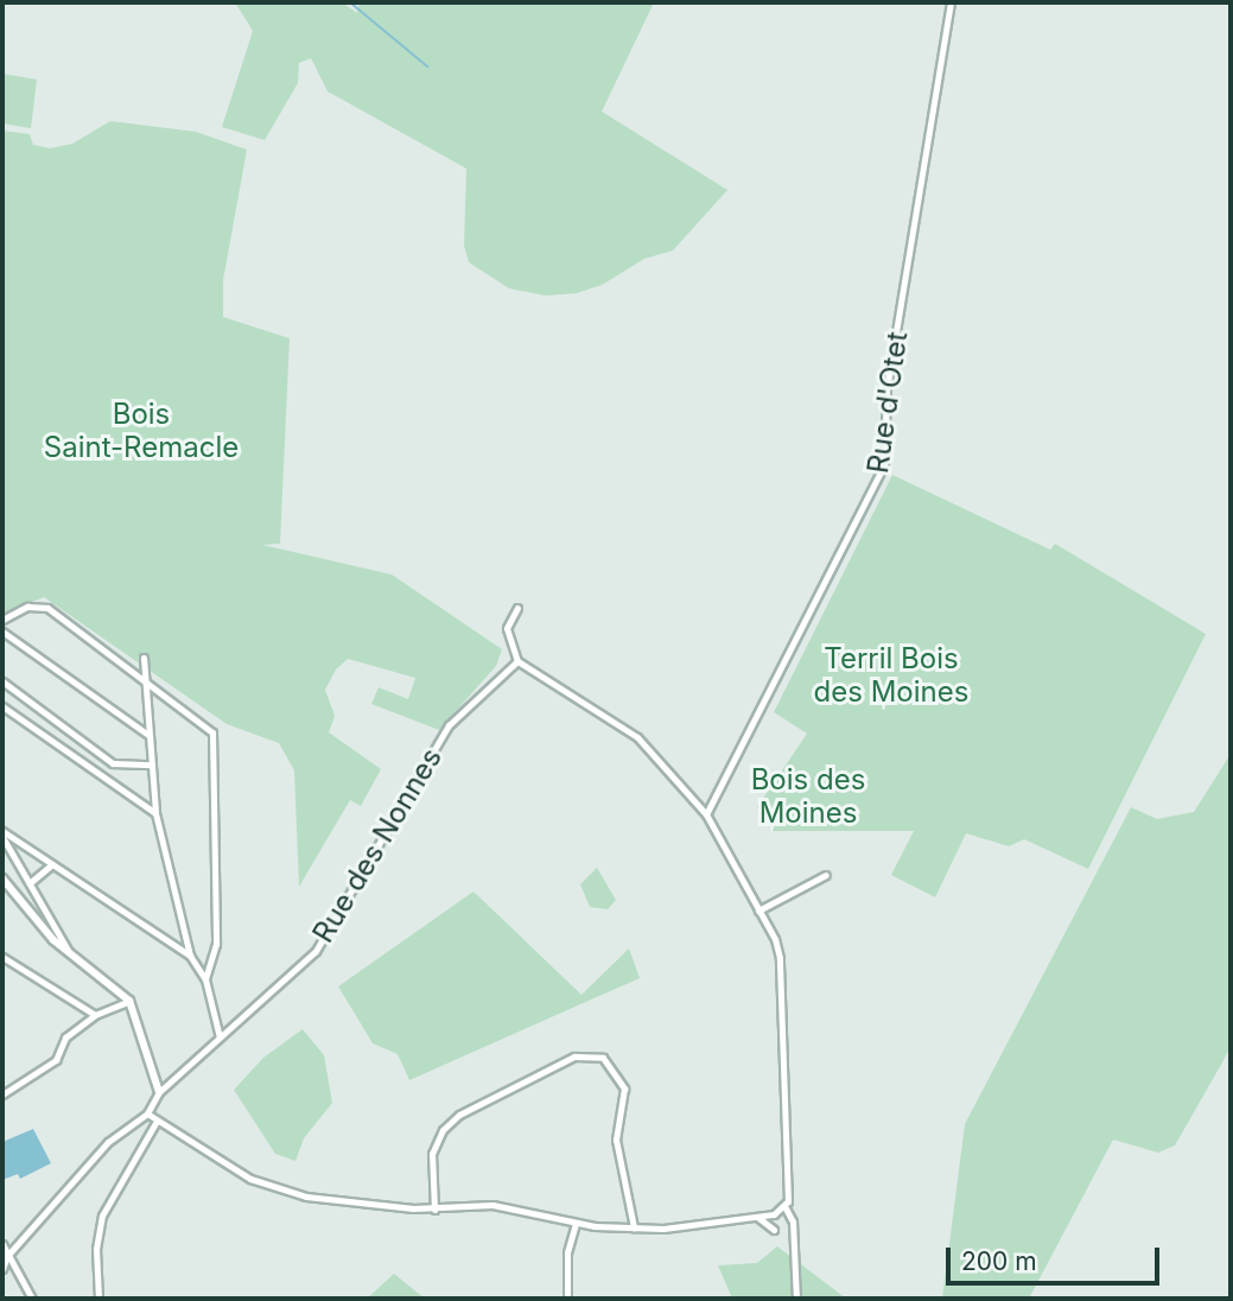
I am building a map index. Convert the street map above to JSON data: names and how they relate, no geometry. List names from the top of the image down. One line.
{"streets":{"street":["Rue d'Otet","Rue des Nonnes"]},"parks":["Bois Saint-Remacle","Terril Bois des Moines","Bois des Moines"],"scale_bar":"200 m"}
